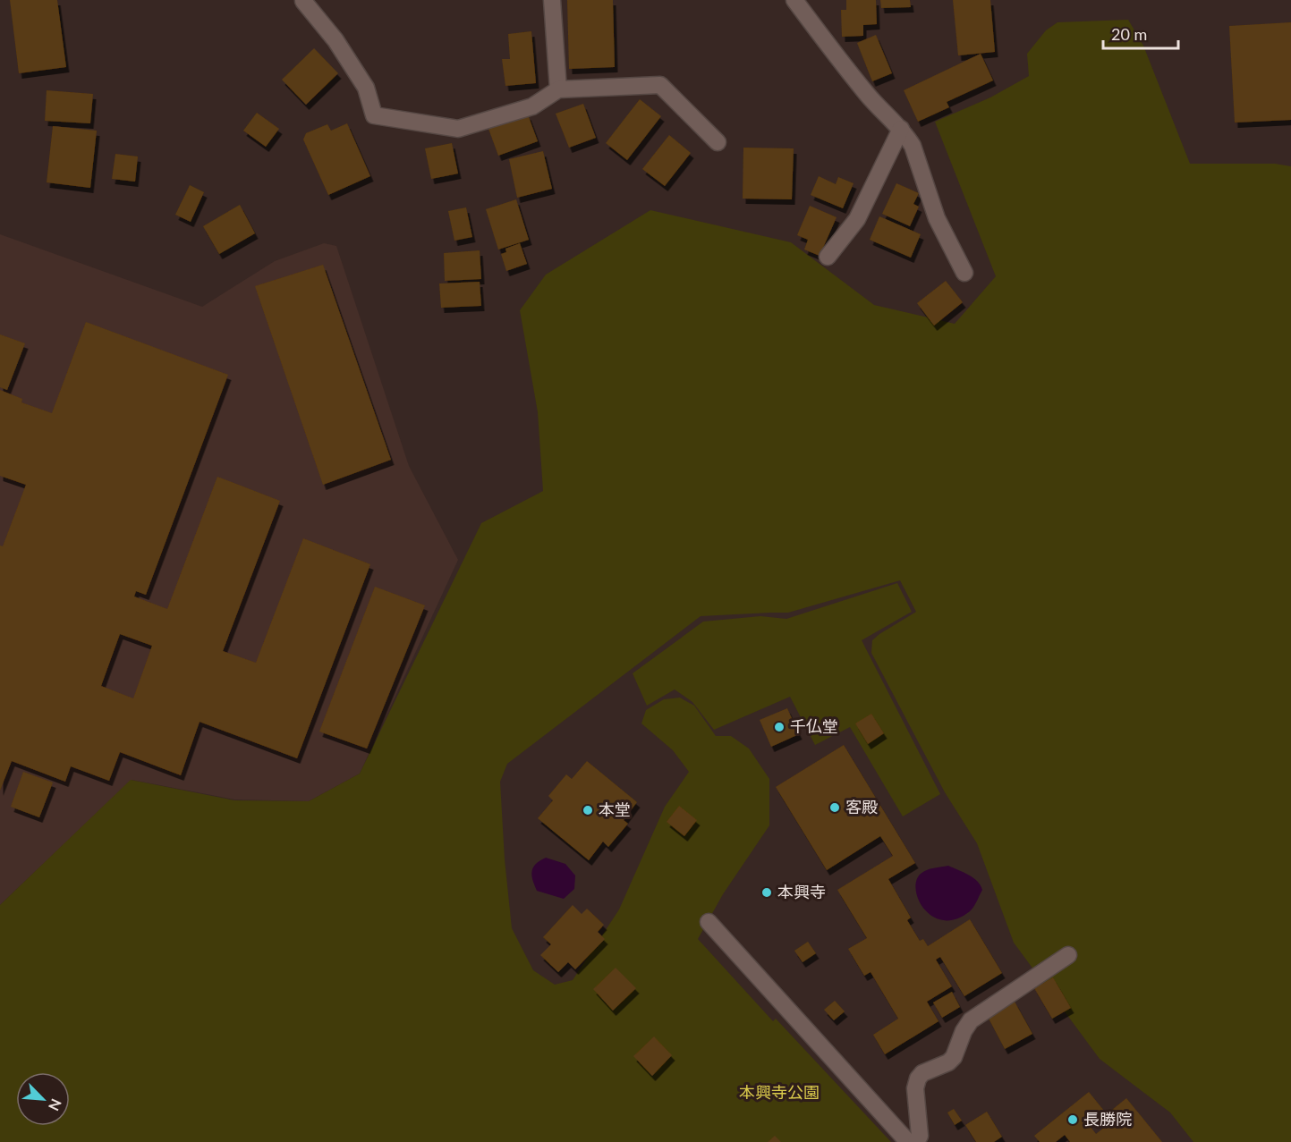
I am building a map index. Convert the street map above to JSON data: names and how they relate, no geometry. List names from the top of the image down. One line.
{"parks":["本興寺公園"],"places":["千仏堂","客殿","本堂","本興寺","長勝院"],"scale_bar":"20 m","north":"bottom right"}
